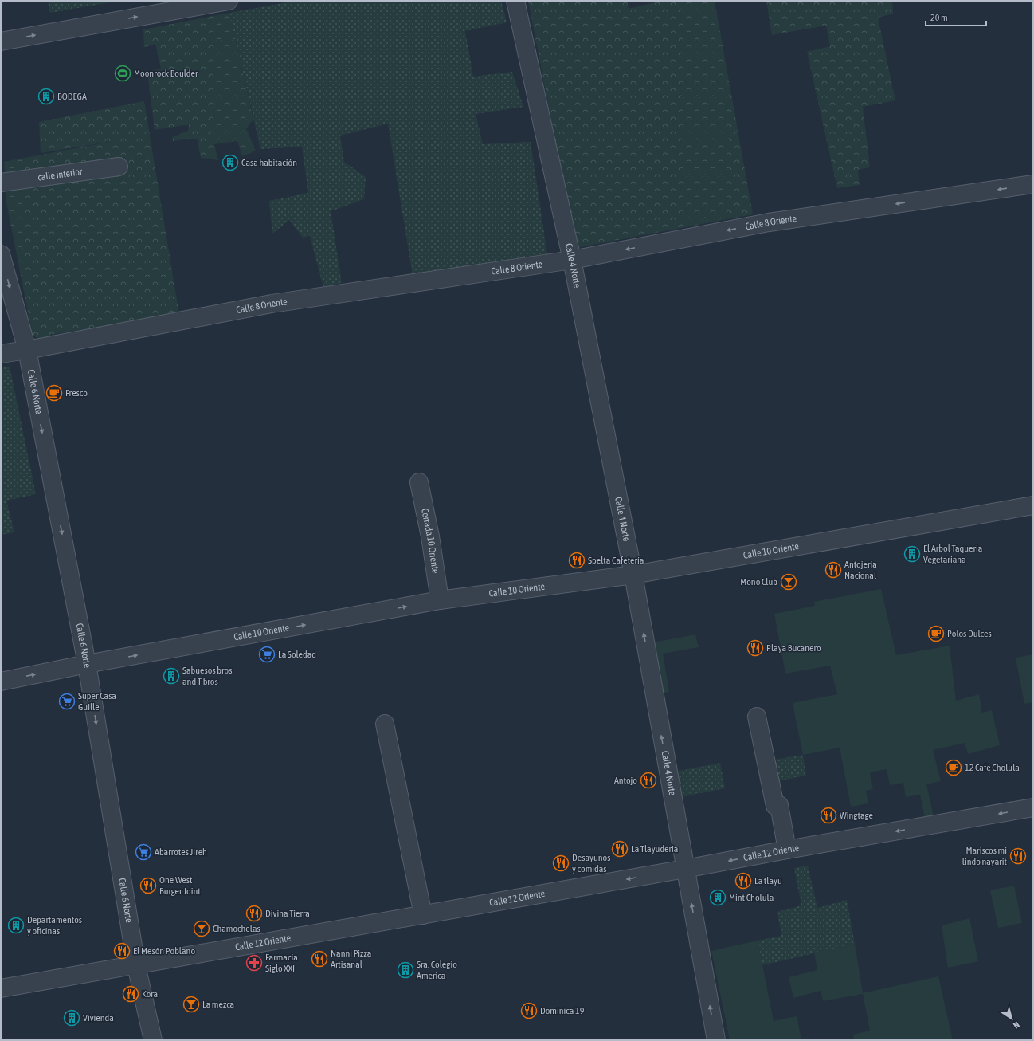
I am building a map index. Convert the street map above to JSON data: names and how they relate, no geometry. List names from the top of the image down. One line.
{"streets":{"street":["calle interior","Calle 8 Oriente","Calle 4 Norte","Calle 6 Norte","Cerrada 10 Oriente","Calle 10 Oriente","Calle 12 Oriente"]},"crossings":[["Calle 8 Oriente","Calle 4 Norte"],["Calle 8 Oriente","Calle 6 Norte"],["Calle 4 Norte","Calle 10 Oriente"],["Calle 4 Norte","Calle 12 Oriente"],["Calle 6 Norte","Calle 10 Oriente"],["Calle 6 Norte","Calle 12 Oriente"],["Cerrada 10 Oriente","Calle 10 Oriente"]],"one_way":["Calle 8 Oriente","Calle 4 Norte","Calle 6 Norte","Calle 10 Oriente","Calle 12 Oriente"],"places":{"sports":["Moonrock Boulder"],"building":["BODEGA","Casa habitación","El Arbol Taqueria Vegetariana","Sabuesos bros and T bros","Mint Cholula","Departamentos y oficinas","Sra. Colegio America","Vivienda"],"cafe":["Fresco","Polos Dulces","12 Cafe Cholula"],"restaurant":["Spelta Cafetería","Antojeria Nacional","Playa Bucanero","Antojo","Wingtage","La Tlayudería","Mariscos mi lindo nayarit","Desayunos y comidas","La tlayu","One West Burger Joint","Divina Tierra","El Mesón Poblano","Nanni Pizza Artisanal","Kora","Dominica 19"],"bar":["Mono Club","Chamochelas","La mezca"],"supermarket":["La Soledad","Super Casa Guille","Abarrotes Jireh"],"pharmacy":["Farmacia Siglo XXI"]},"scale_bar":"20 m","north":"bottom right"}
